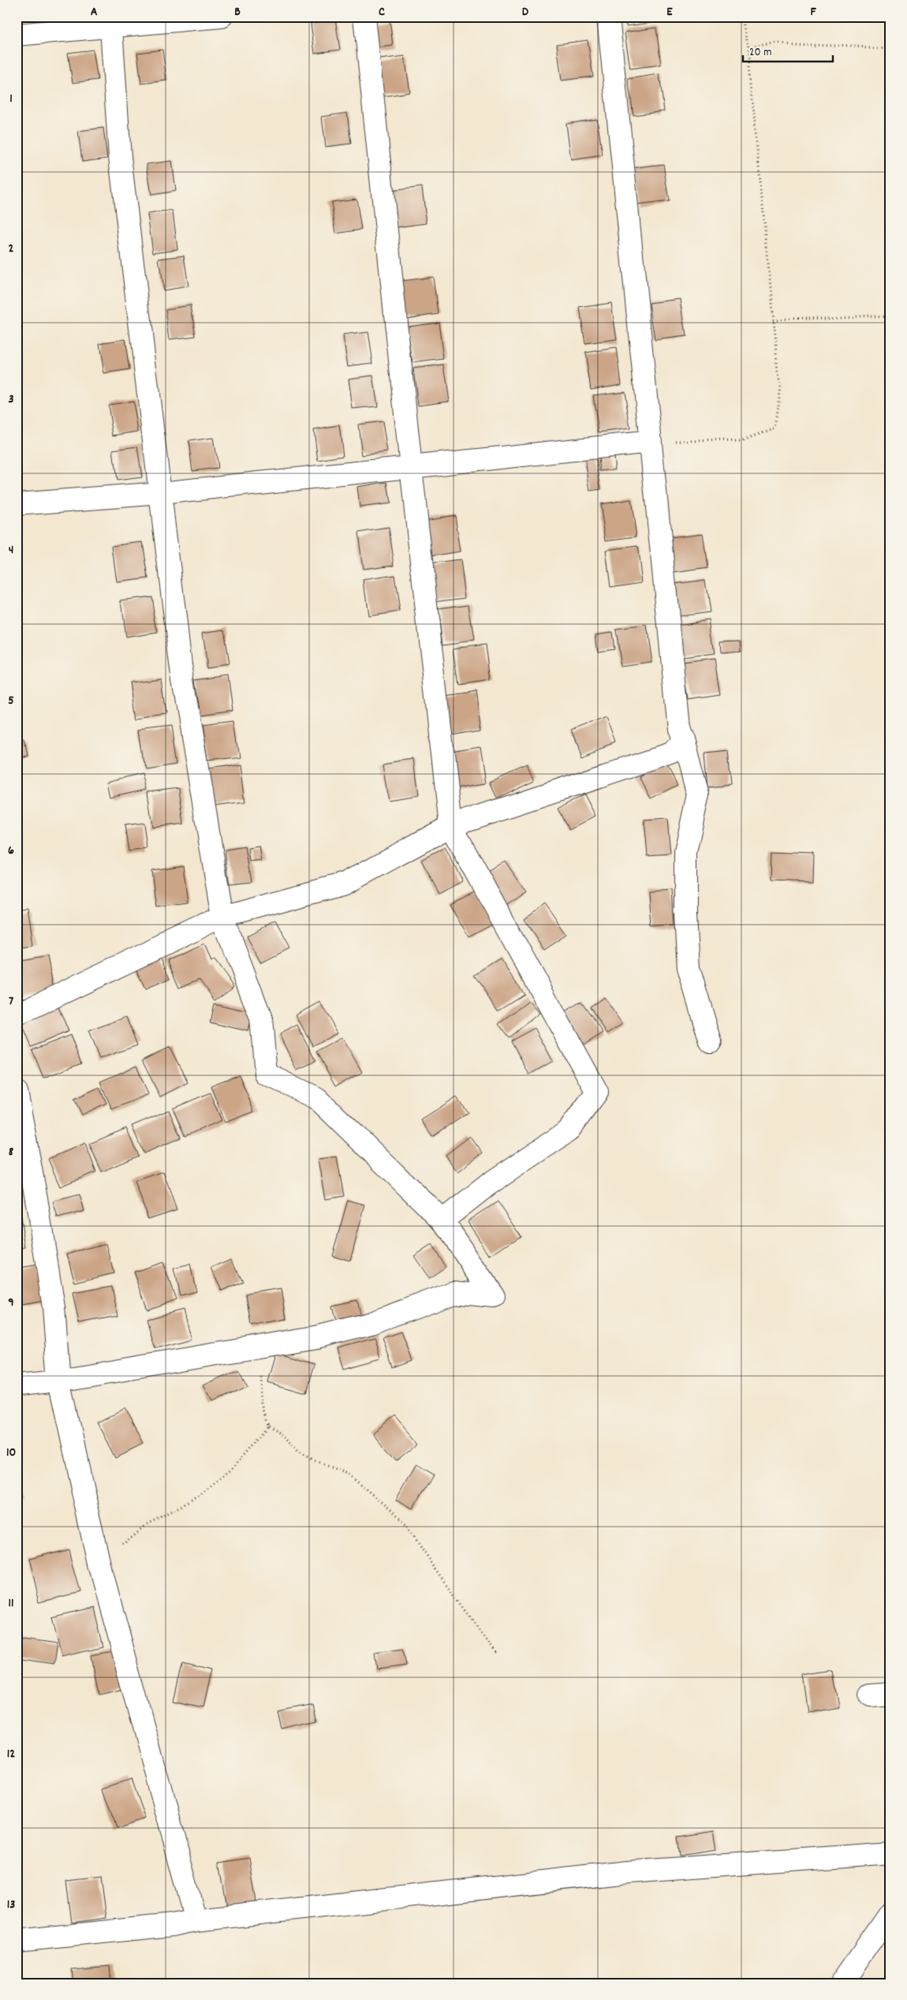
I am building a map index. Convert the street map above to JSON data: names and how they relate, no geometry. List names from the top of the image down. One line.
{"scale_bar":"20 m","grid":{"columns":["A","B","C","D","E","F"],"rows":["1","2","3","4","5","6","7","8","9","10","11","12","13"]}}
